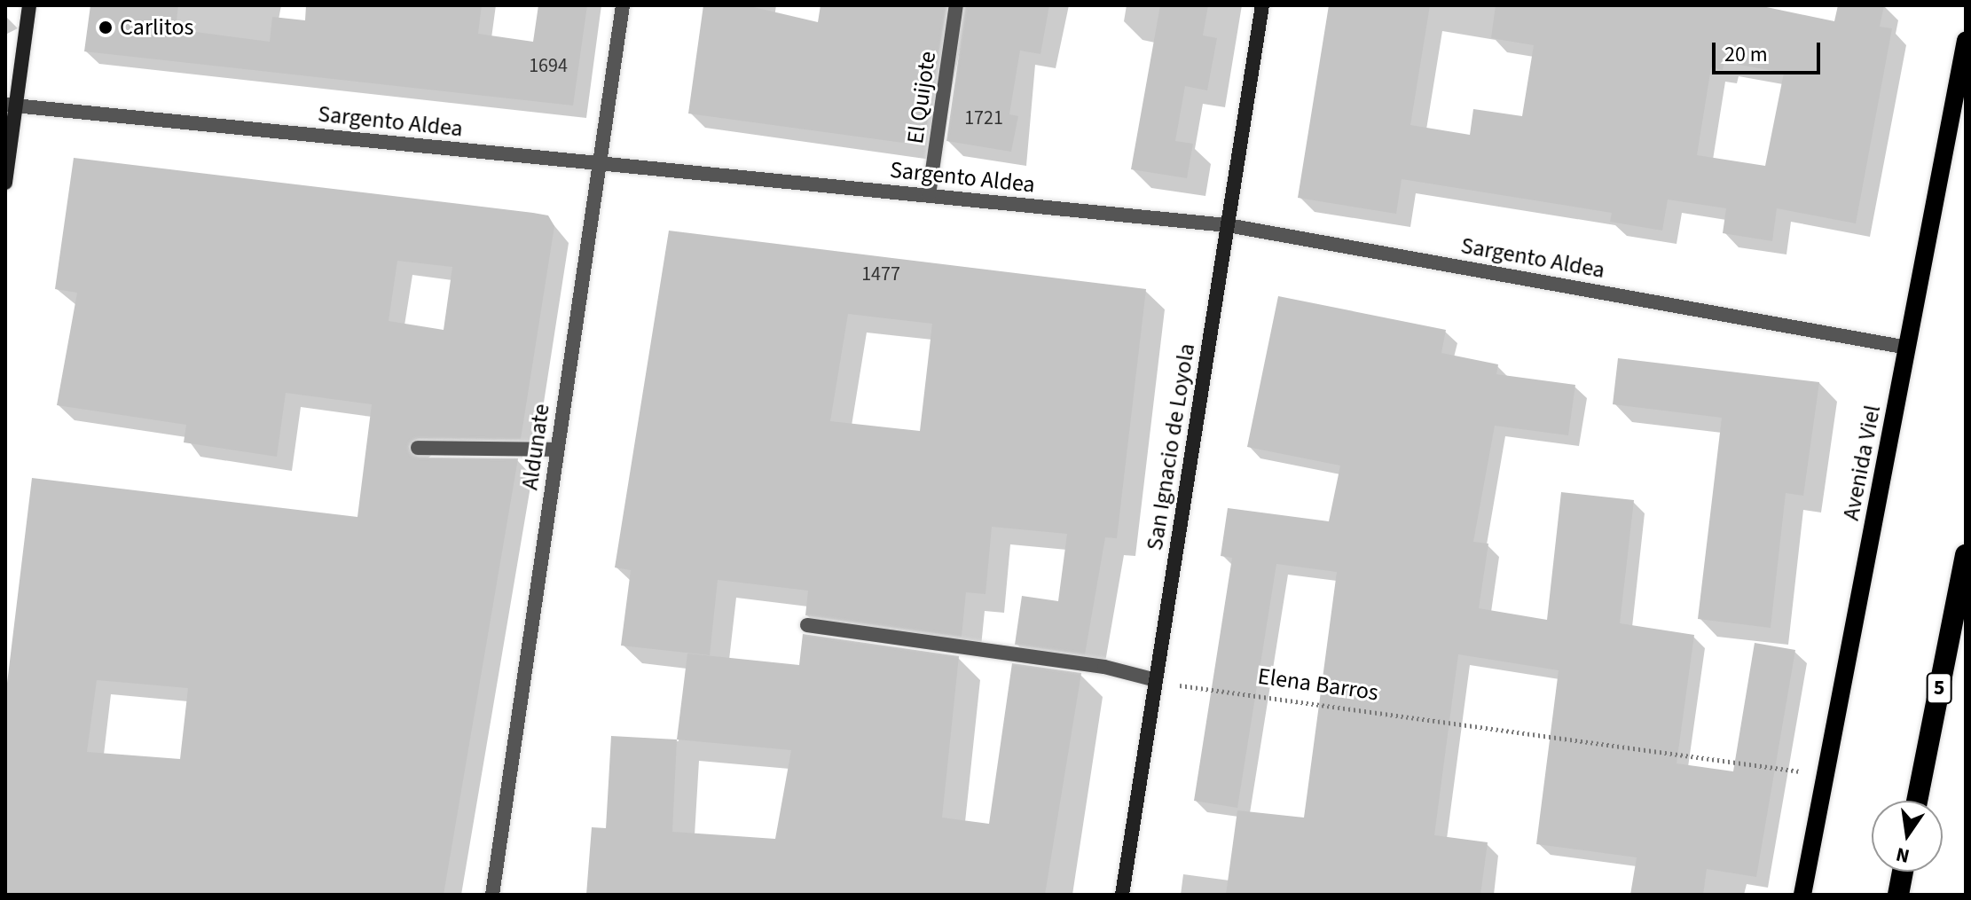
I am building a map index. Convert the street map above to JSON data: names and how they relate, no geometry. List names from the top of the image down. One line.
{"streets":{"highway":["5"],"main road":["Avenida Viel"],"street":["El Quijote","Sargento Aldea","Aldunate","San Ignacio de Loyola"],"path":["Elena Barros"]},"crossings":[["El Quijote","Sargento Aldea"],["Sargento Aldea","Aldunate"],["Sargento Aldea","San Ignacio de Loyola"],["Sargento Aldea","Avenida Viel"],["San Ignacio de Loyola","Elena Barros"],["Avenida Viel","Elena Barros"]],"places":["Carlitos"],"house_numbers":["1694","1721","1477"],"scale_bar":"20 m","north":"bottom"}
